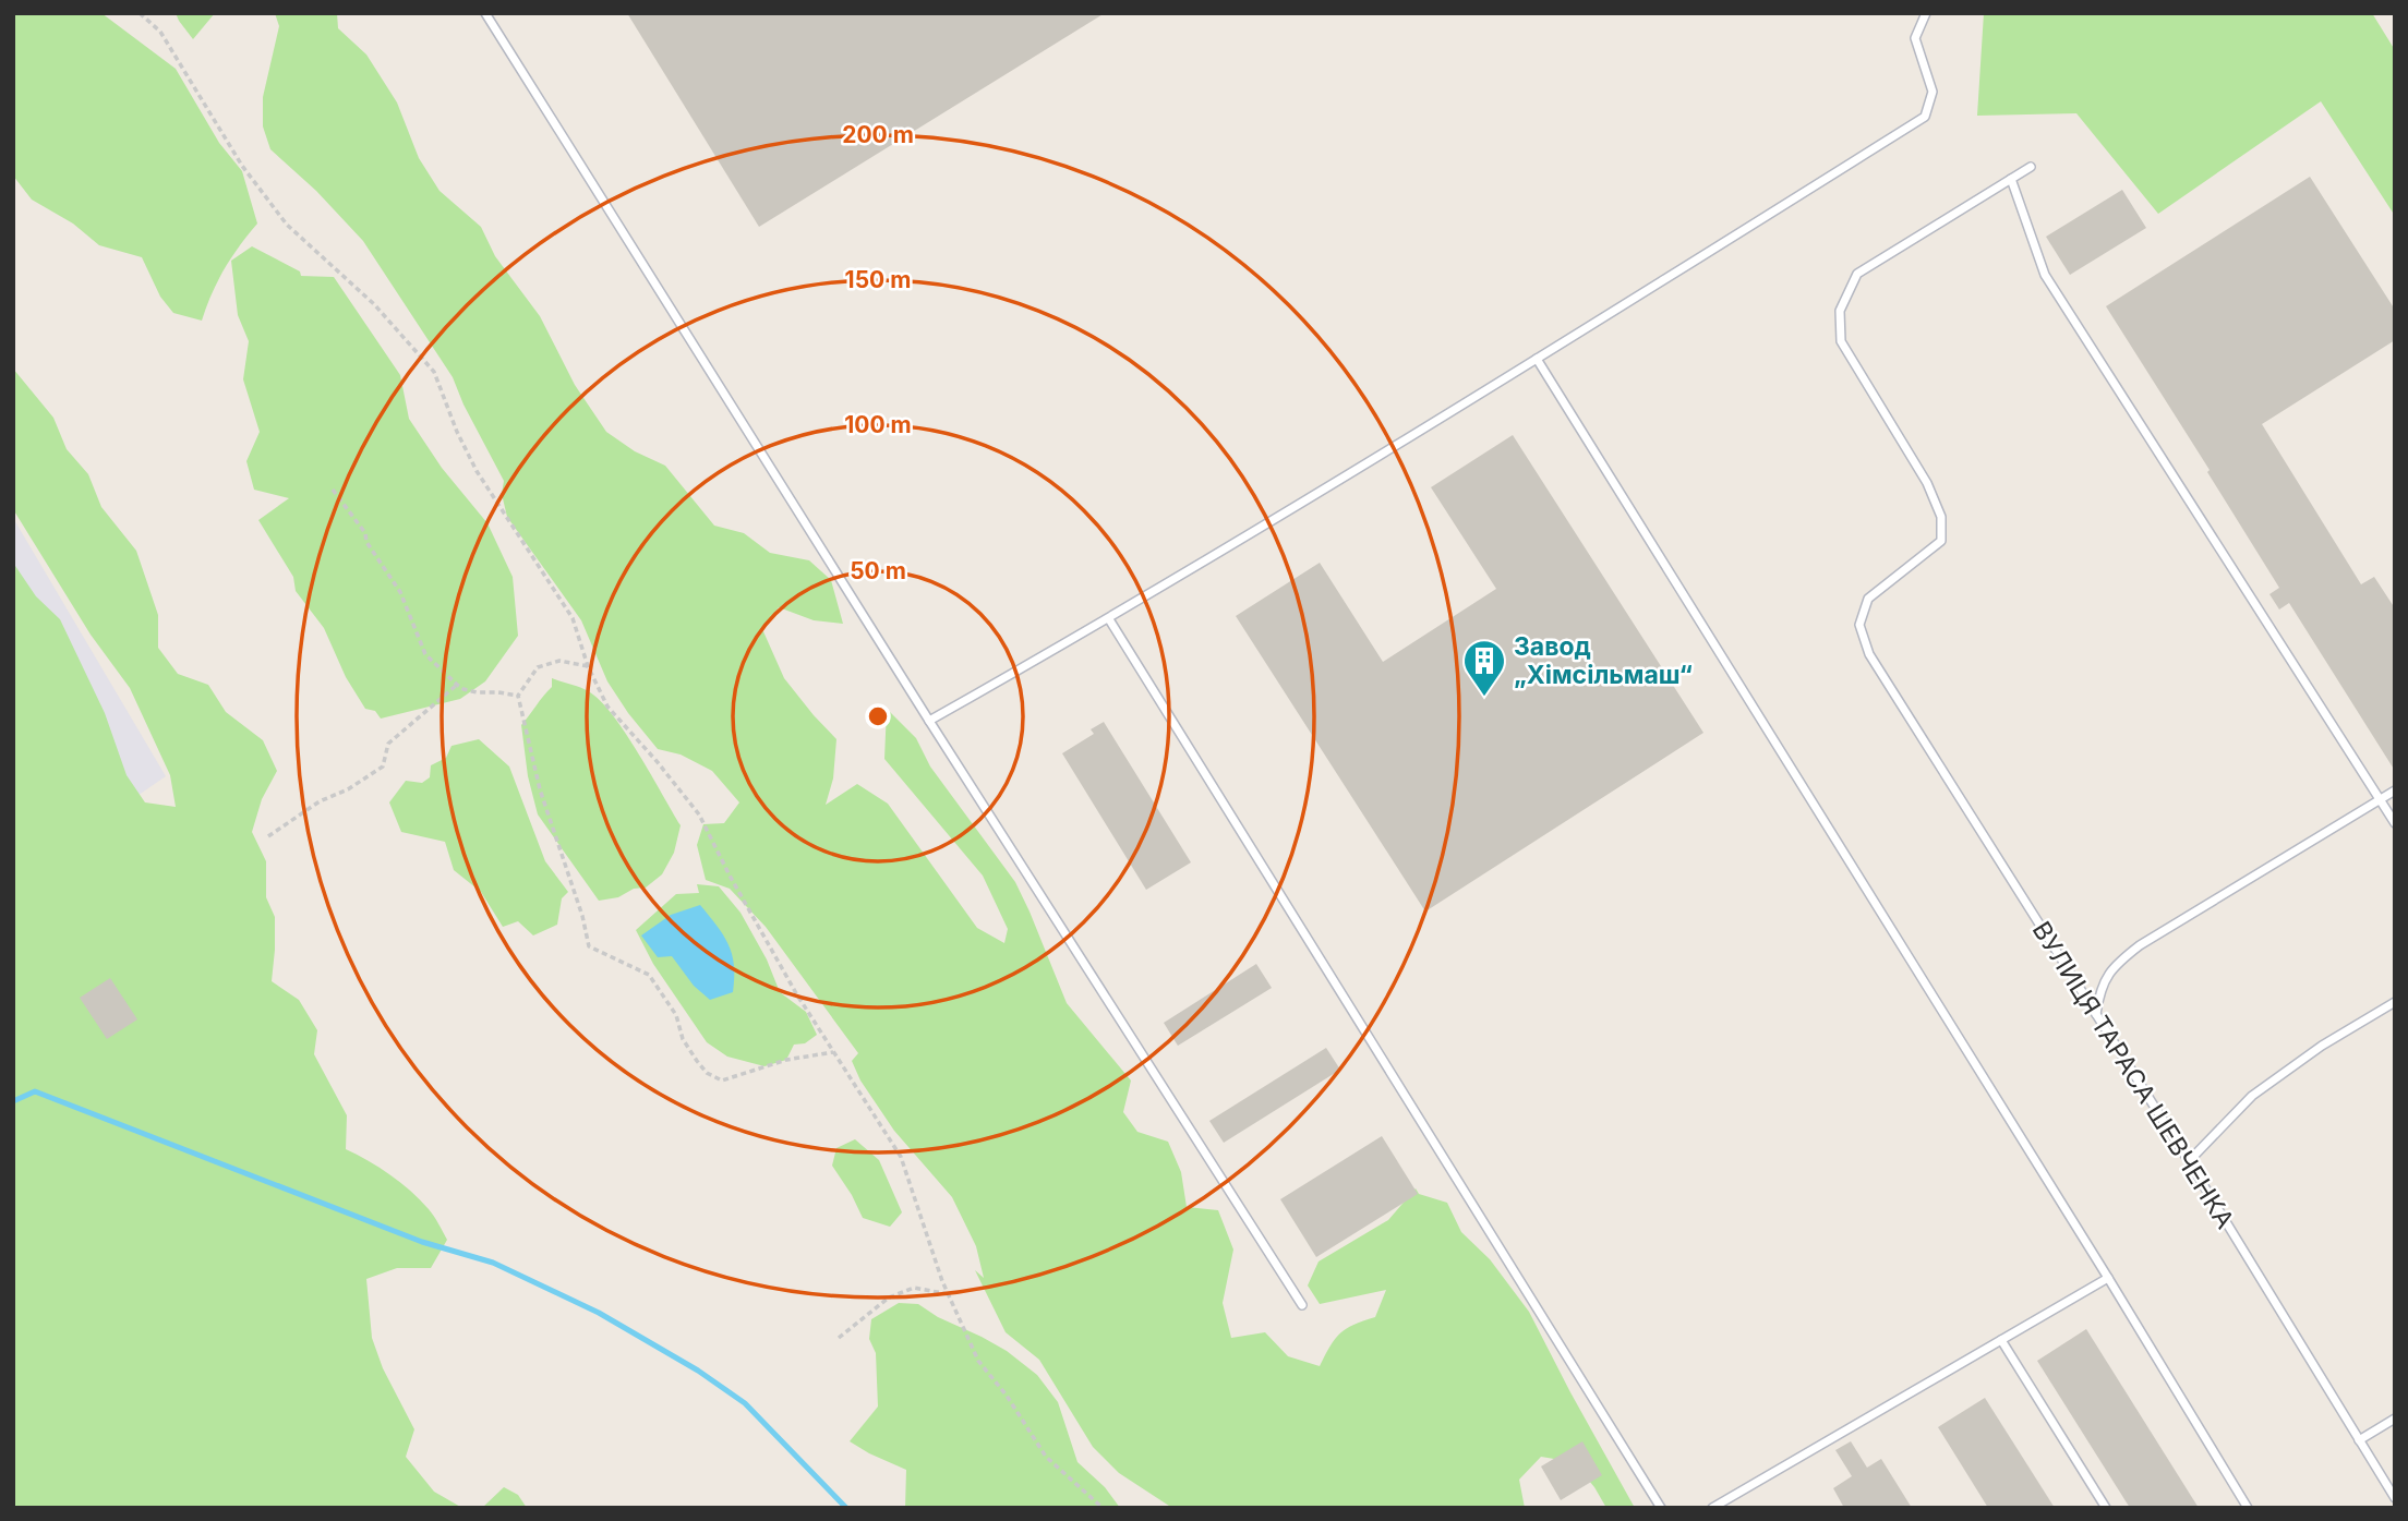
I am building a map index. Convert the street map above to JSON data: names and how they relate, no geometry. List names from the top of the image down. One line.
{"streets":{"lane":["ВУЛИЦЯ ТАРАСА ШЕВЧЕНКА"]},"places":{"building":["Завод „Хімсільмаш“"]},"rings":["200 m","150 m","100 m","50 m"]}
